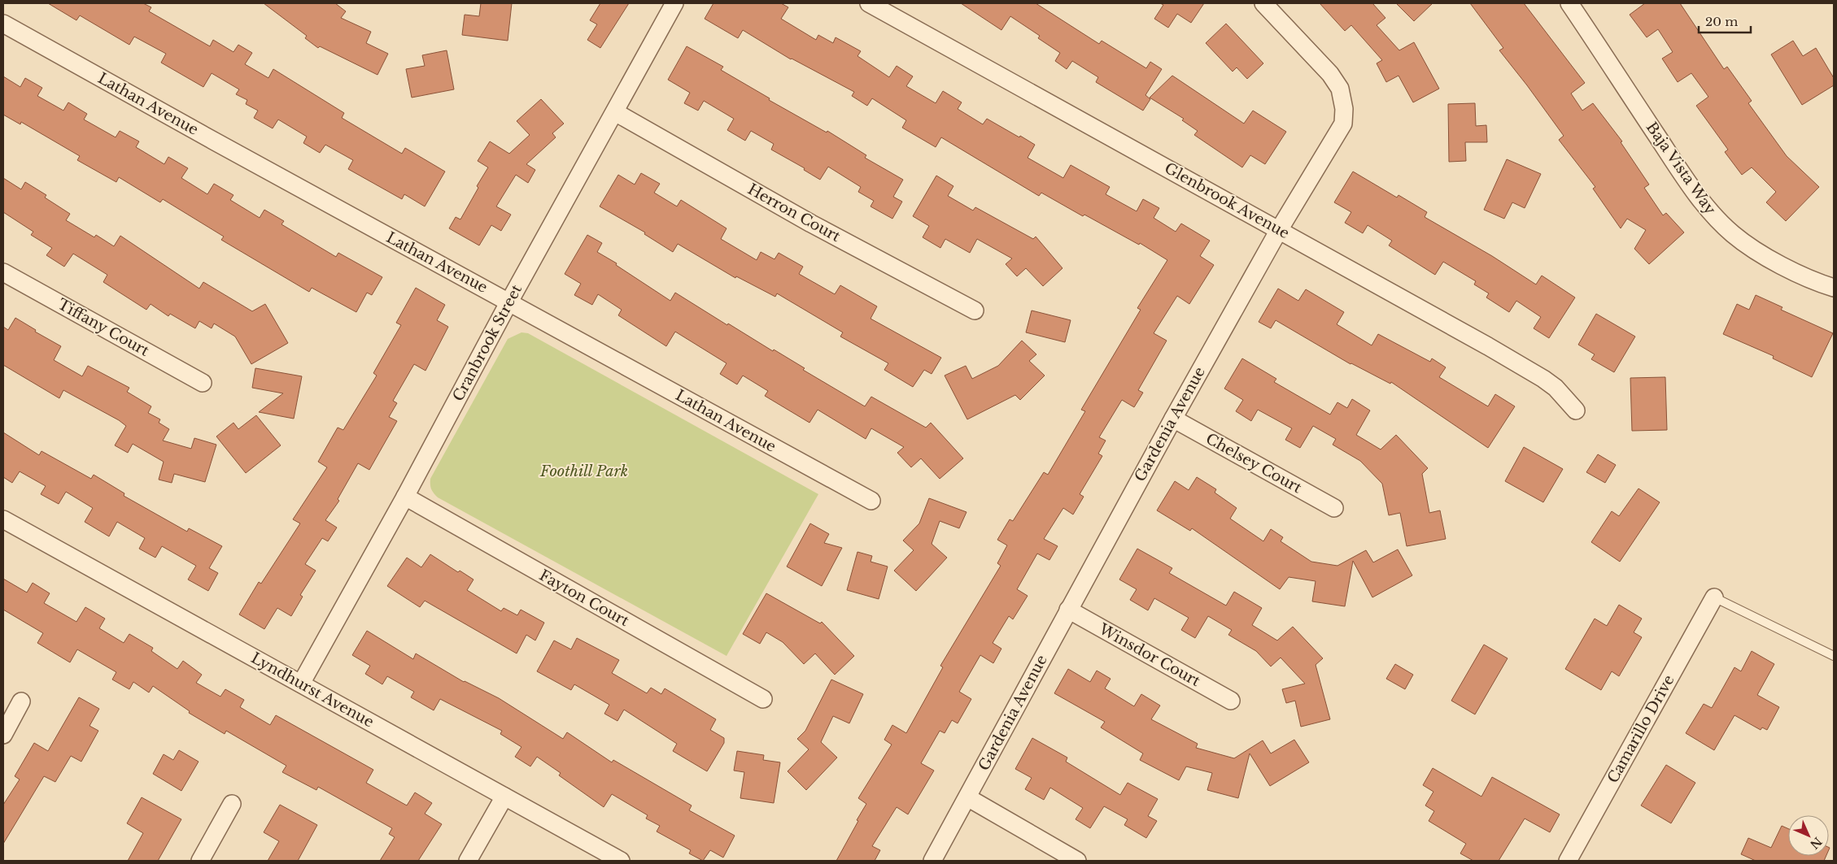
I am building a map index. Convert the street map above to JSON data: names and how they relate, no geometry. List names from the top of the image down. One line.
{"streets":{"street":["Lathan Avenue","Baja Vista Way","Glenbrook Avenue","Herron Court","Tiffany Court","Cranbrook Street","Gardenia Avenue","Chelsey Court","Fayton Court","Winsdor Court","Lyndhurst Avenue","Camarillo Drive"]},"crossings":[["Lathan Avenue","Cranbrook Street"],["Glenbrook Avenue","Gardenia Avenue"],["Herron Court","Cranbrook Street"],["Cranbrook Street","Fayton Court"],["Cranbrook Street","Lyndhurst Avenue"],["Gardenia Avenue","Chelsey Court"],["Gardenia Avenue","Winsdor Court"]],"parks":["Foothill Park"],"scale_bar":"20 m","north":"bottom right"}
